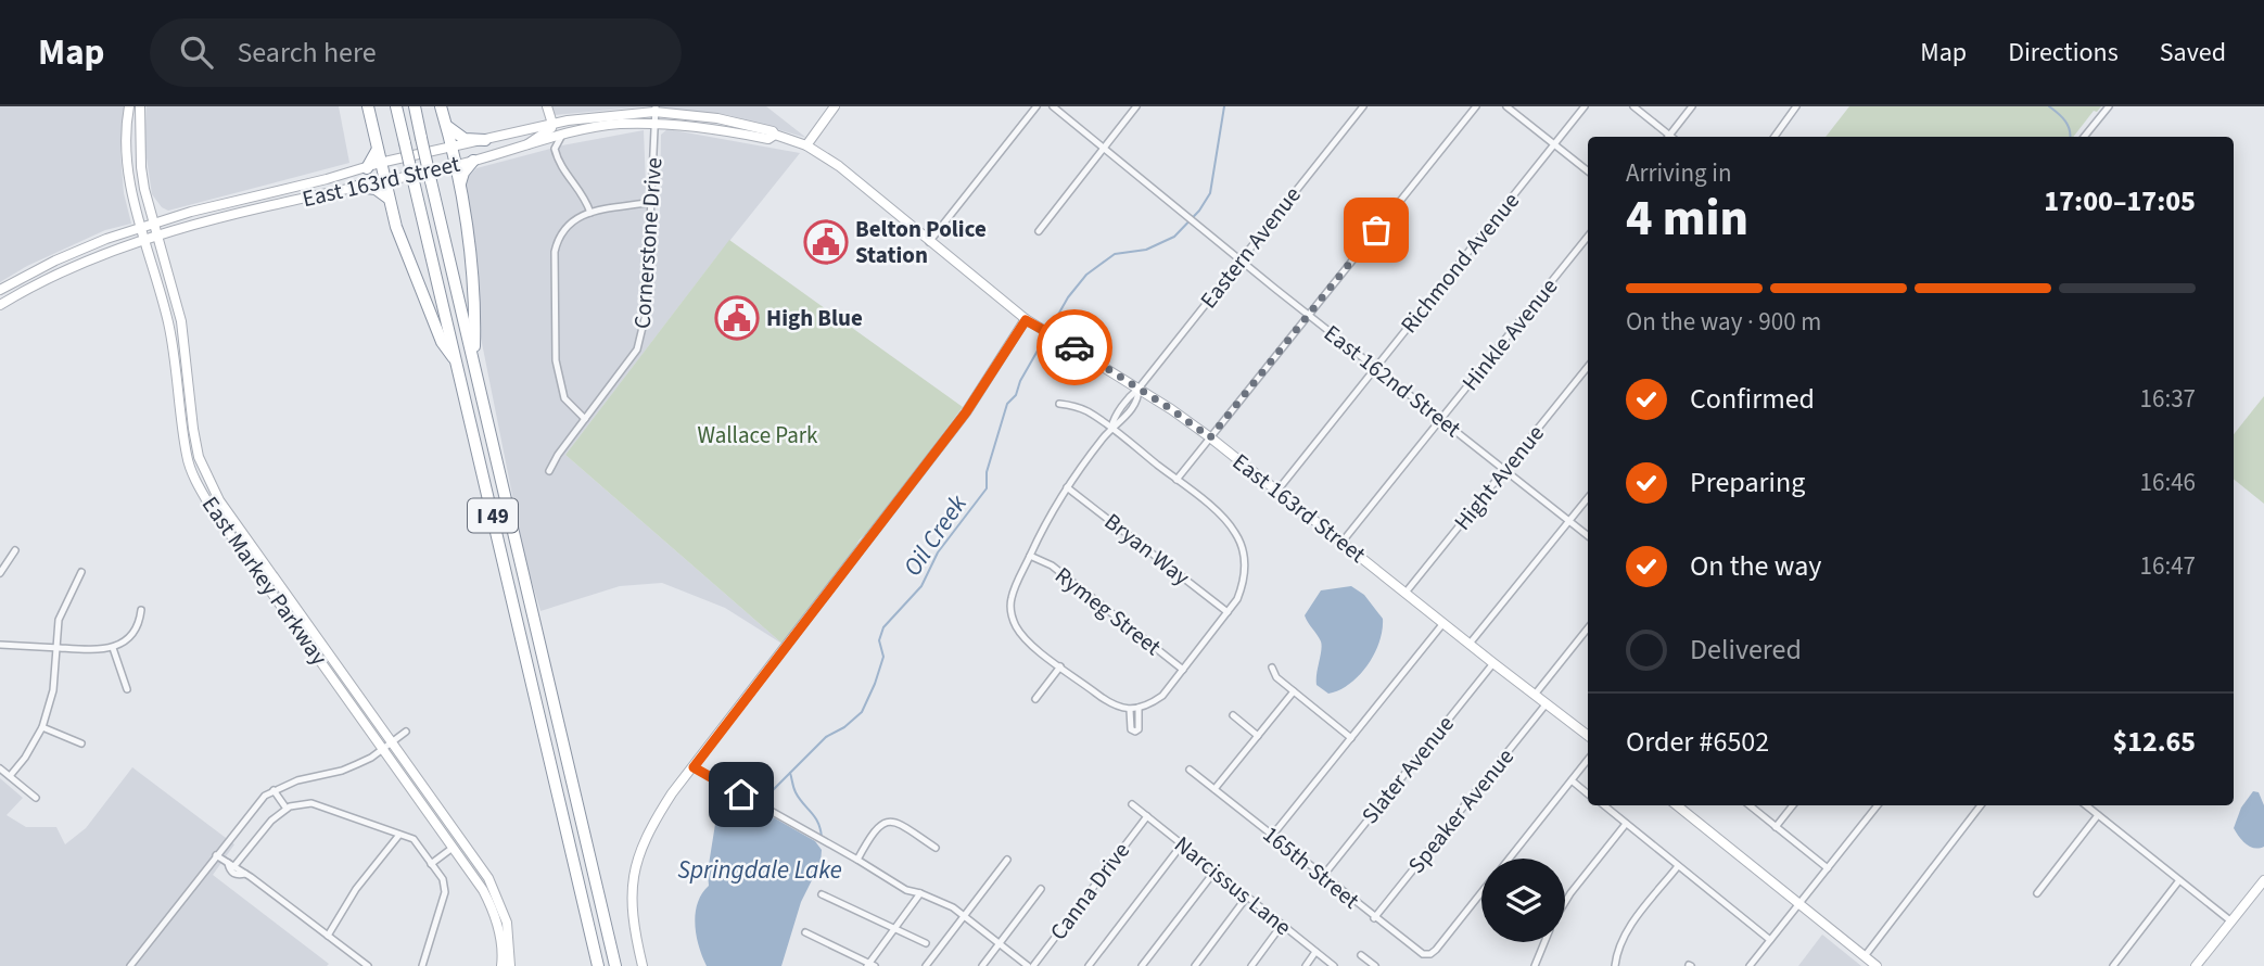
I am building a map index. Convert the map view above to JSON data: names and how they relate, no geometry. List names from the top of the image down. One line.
{"streets":{"highway":["I 49"],"street":["East 163rd Street","Cornerstone Drive","Eastern Avenue","Richmond Avenue","Hinkle Avenue","East 162nd Street","Hight Avenue","Bryan Way","East Markey Parkway","Rymeg Street","Slater Avenue","Speaker Avenue","165th Street","Narcissus Lane","Canna Drive"]},"crossings":[["East 163rd Street","Cornerstone Drive"],["East 163rd Street","Eastern Avenue"],["East 163rd Street","Richmond Avenue"],["East 163rd Street","Hinkle Avenue"],["East 163rd Street","Hight Avenue"],["East 163rd Street","East Markey Parkway"],["East 163rd Street","Slater Avenue"],["East 163rd Street","Speaker Avenue"],["Eastern Avenue","East 162nd Street"],["Eastern Avenue","Bryan Way"],["Eastern Avenue","Rymeg Street"],["Richmond Avenue","East 162nd Street"],["Hinkle Avenue","East 162nd Street"],["East 162nd Street","Hight Avenue"],["Slater Avenue","165th Street"],["Speaker Avenue","165th Street"],["Narcissus Lane","Canna Drive"]],"water":["Oil Creek","Springdale Lake"],"parks":["Wallace Park"],"places":{"public building":["Belton Police Station","High Blue"]},"page":{"header":"Map","search":"Search here","nav":["Map","Directions","Saved"],"heading":["4 min","Arriving in","17:00–17:05"],"panel":["Order #6502","$12.65"],"bar":"On the way · 900 m","list":[["Confirmed","16:37"],["Preparing","16:46"],["On the way","16:47"],"Delivered"]}}
